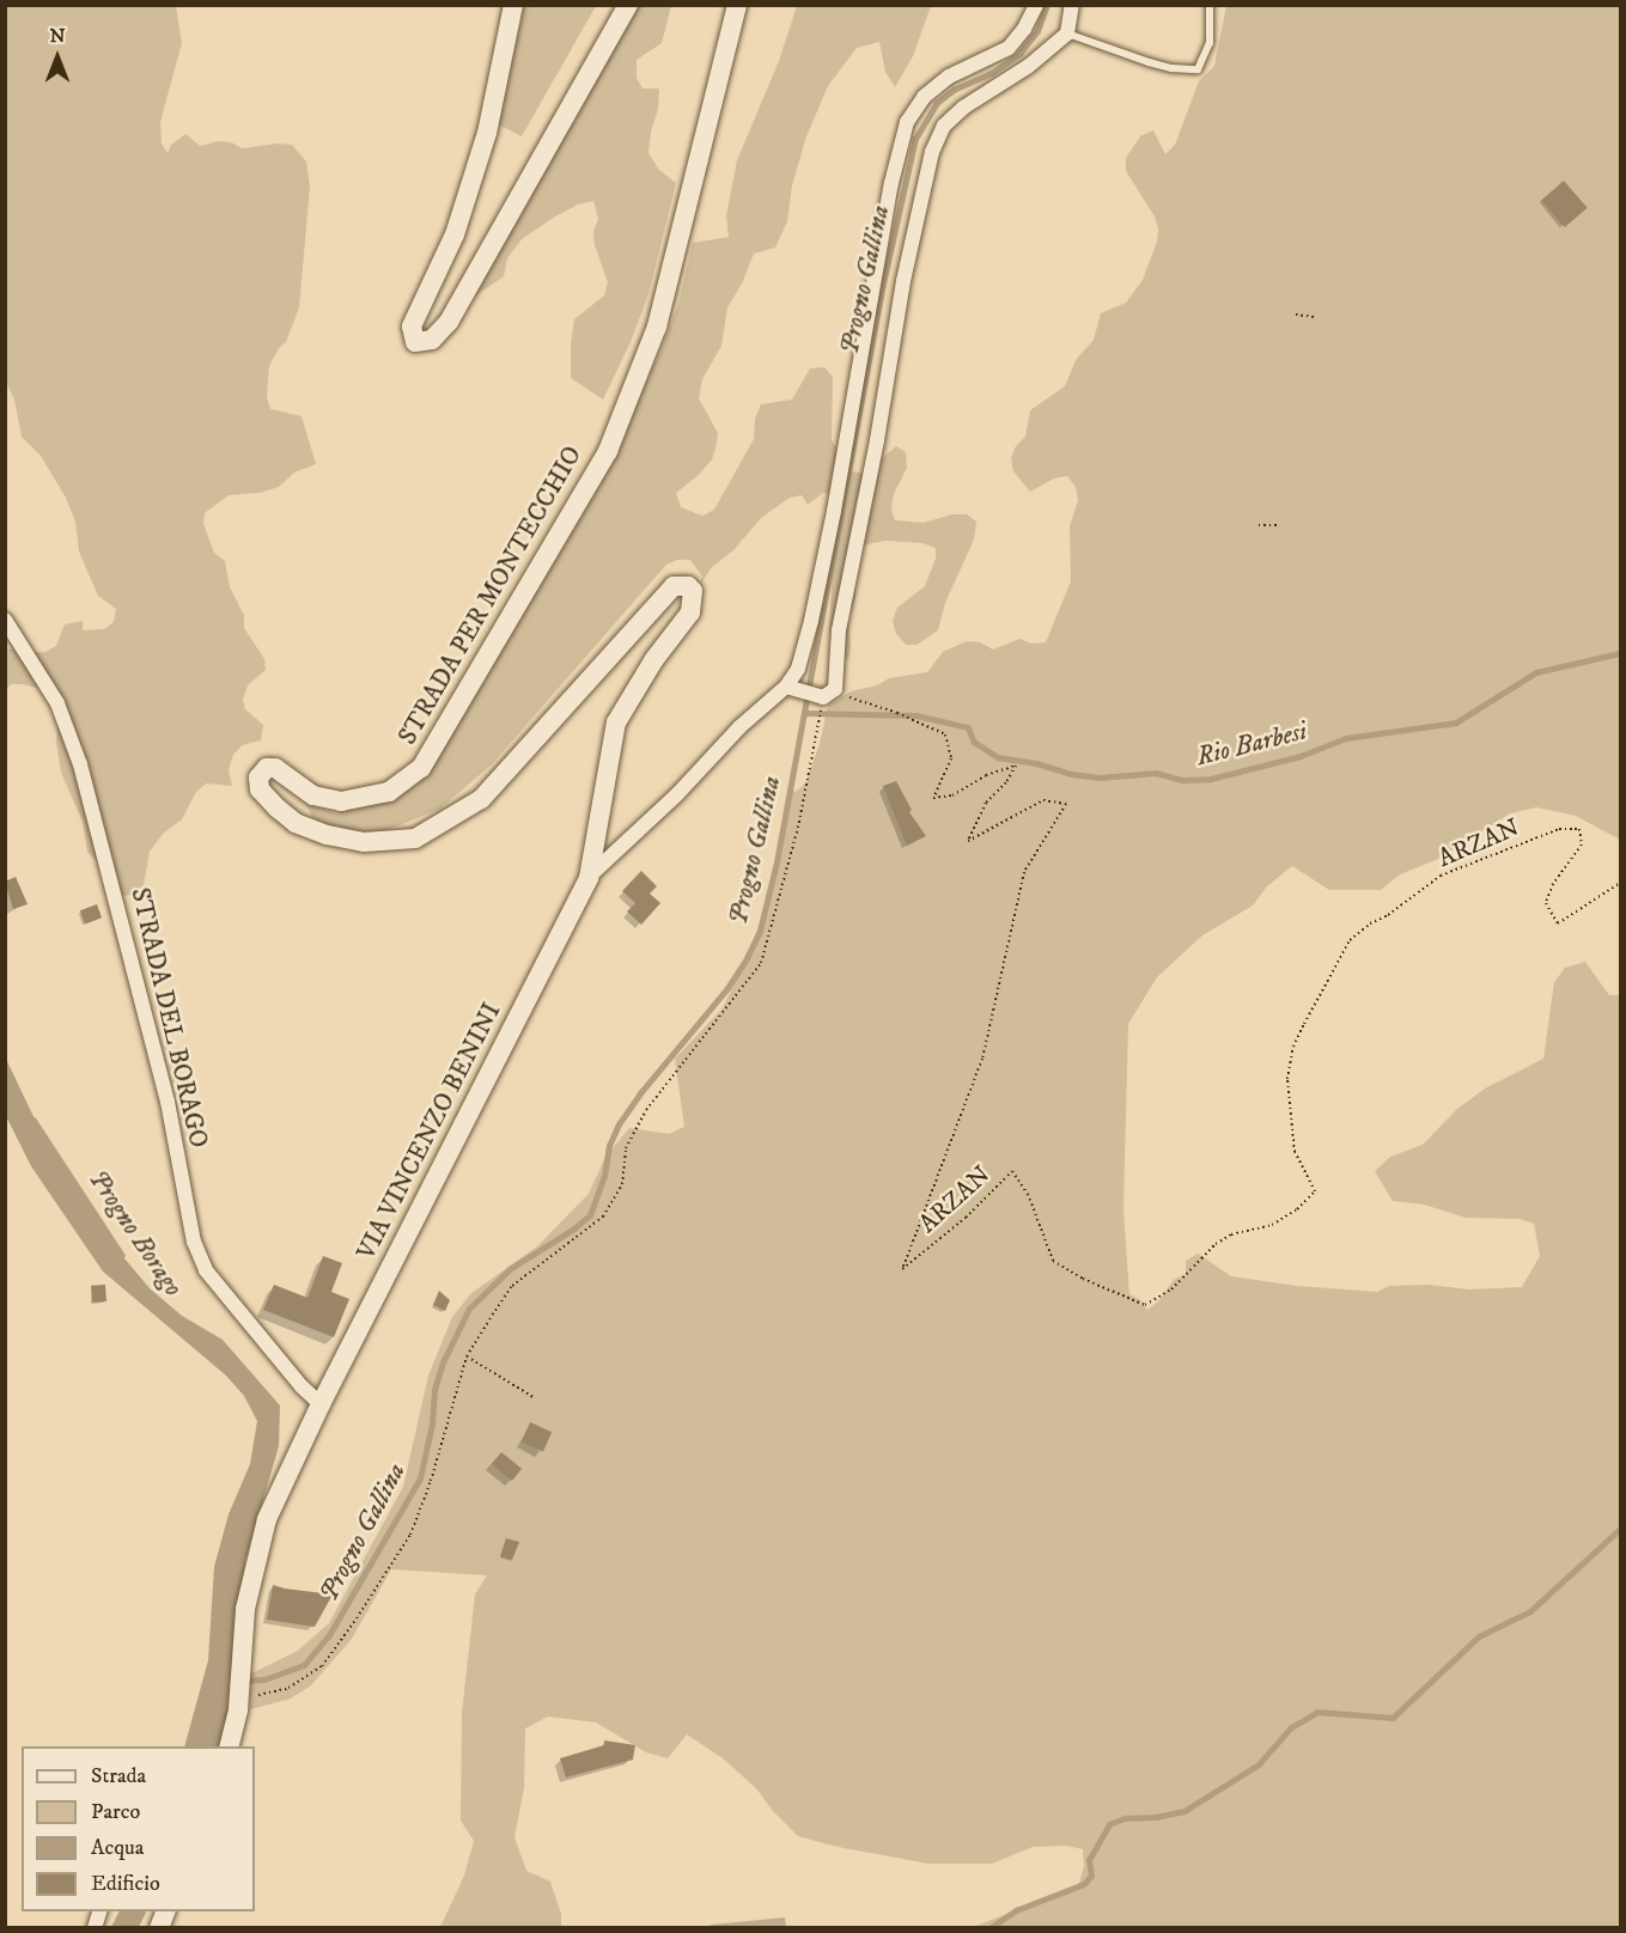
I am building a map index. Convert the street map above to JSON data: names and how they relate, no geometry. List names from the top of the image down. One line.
{"streets":{"street":["STRADA PER MONTECCHIO","STRADA DEL BORAGO","VIA VINCENZO BENINI"],"path":["ARZAN"]},"crossings":[["STRADA PER MONTECCHIO","VIA VINCENZO BENINI"],["STRADA DEL BORAGO","VIA VINCENZO BENINI"]],"water":["Progno Gallina","Rio Barbesi","Progno Borago"],"legend":["Strada","Parco","Acqua","Edificio"],"north":"top"}
